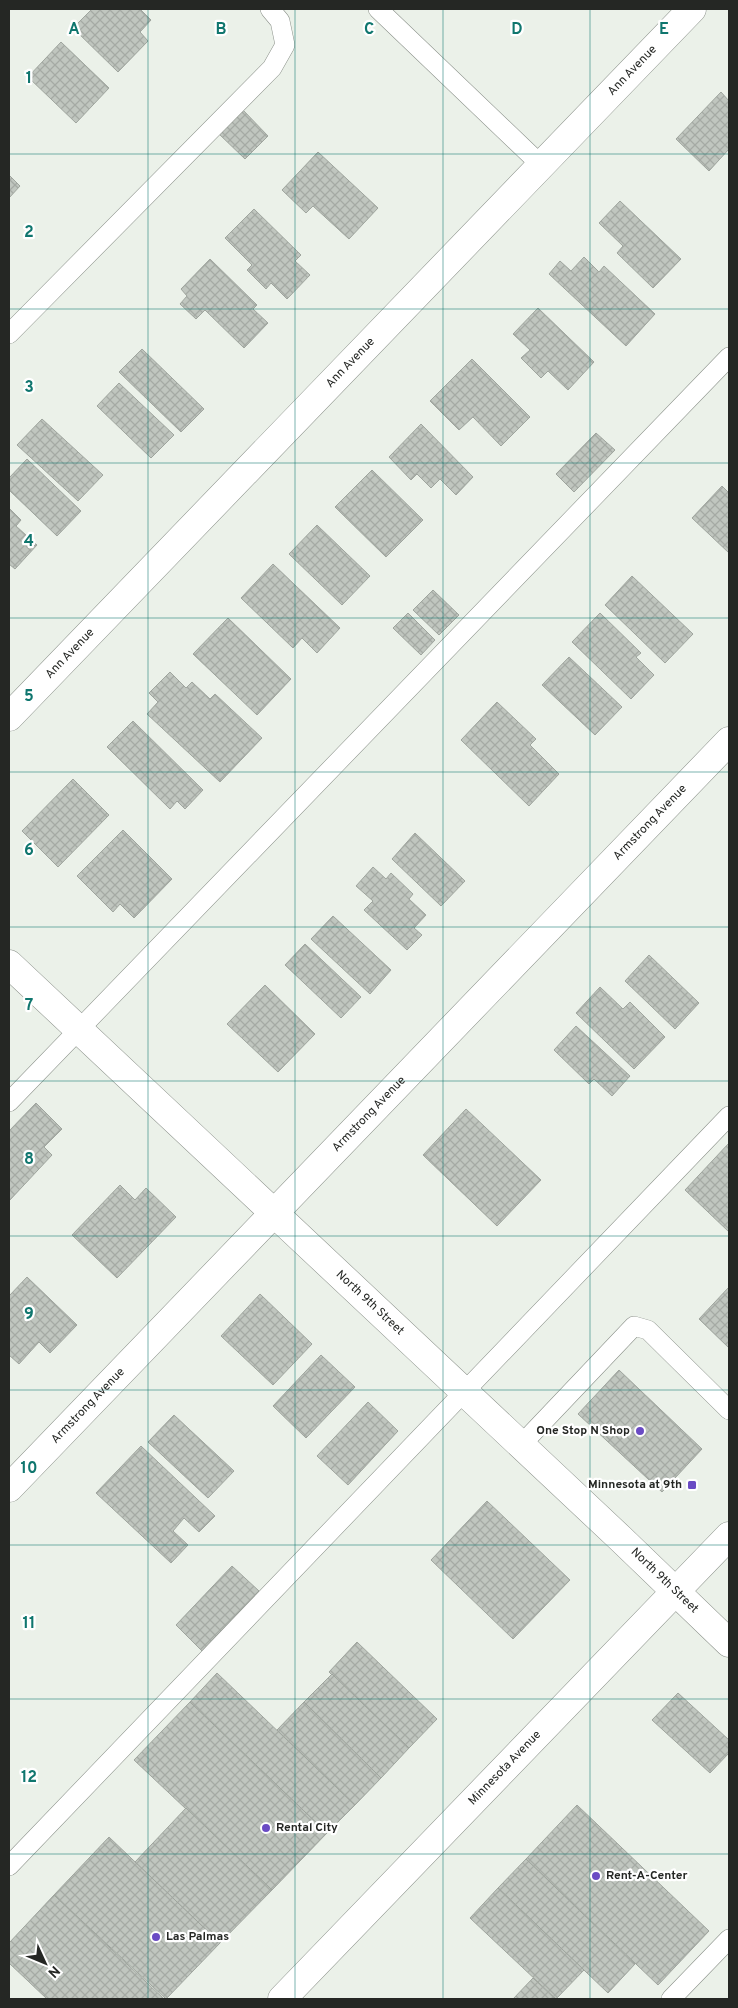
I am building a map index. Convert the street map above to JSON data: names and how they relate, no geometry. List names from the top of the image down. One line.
{"streets":{"street":["Ann Avenue","Armstrong Avenue","North 9th Street","Minnesota Avenue"]},"crossings":[["Armstrong Avenue","North 9th Street"],["North 9th Street","Minnesota Avenue"]],"places":{"other":["One Stop N Shop","Rental City","Rent-A-Center","Las Palmas"],"transit":["Minnesota at 9th"]},"north":"bottom right","grid":{"columns":["A","B","C","D","E"],"rows":["1","2","3","4","5","6","7","8","9","10","11","12"]}}
